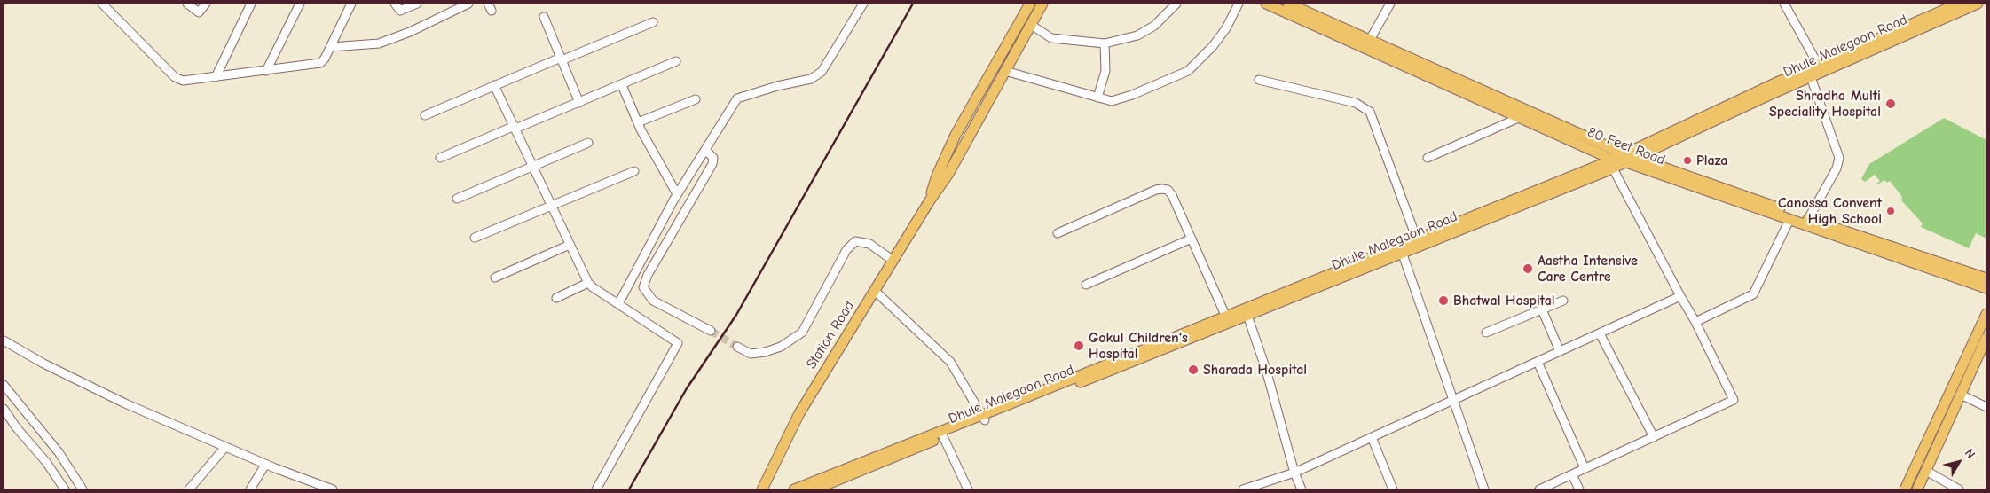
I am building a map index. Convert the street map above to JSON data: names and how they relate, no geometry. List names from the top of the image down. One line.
{"streets":{"main road":["Dhule Malegaon Road","80 Feet Road","Station Road"]},"crossings":[["Dhule Malegaon Road","80 Feet Road"]],"places":["Shradha Multi Speciality Hospital","Plaza","Canossa Convent High School","Aastha Intensive Care Centre","Bhatwal Hospital","Gokul Children's Hospital","Sharada Hospital"],"north":"top right"}
